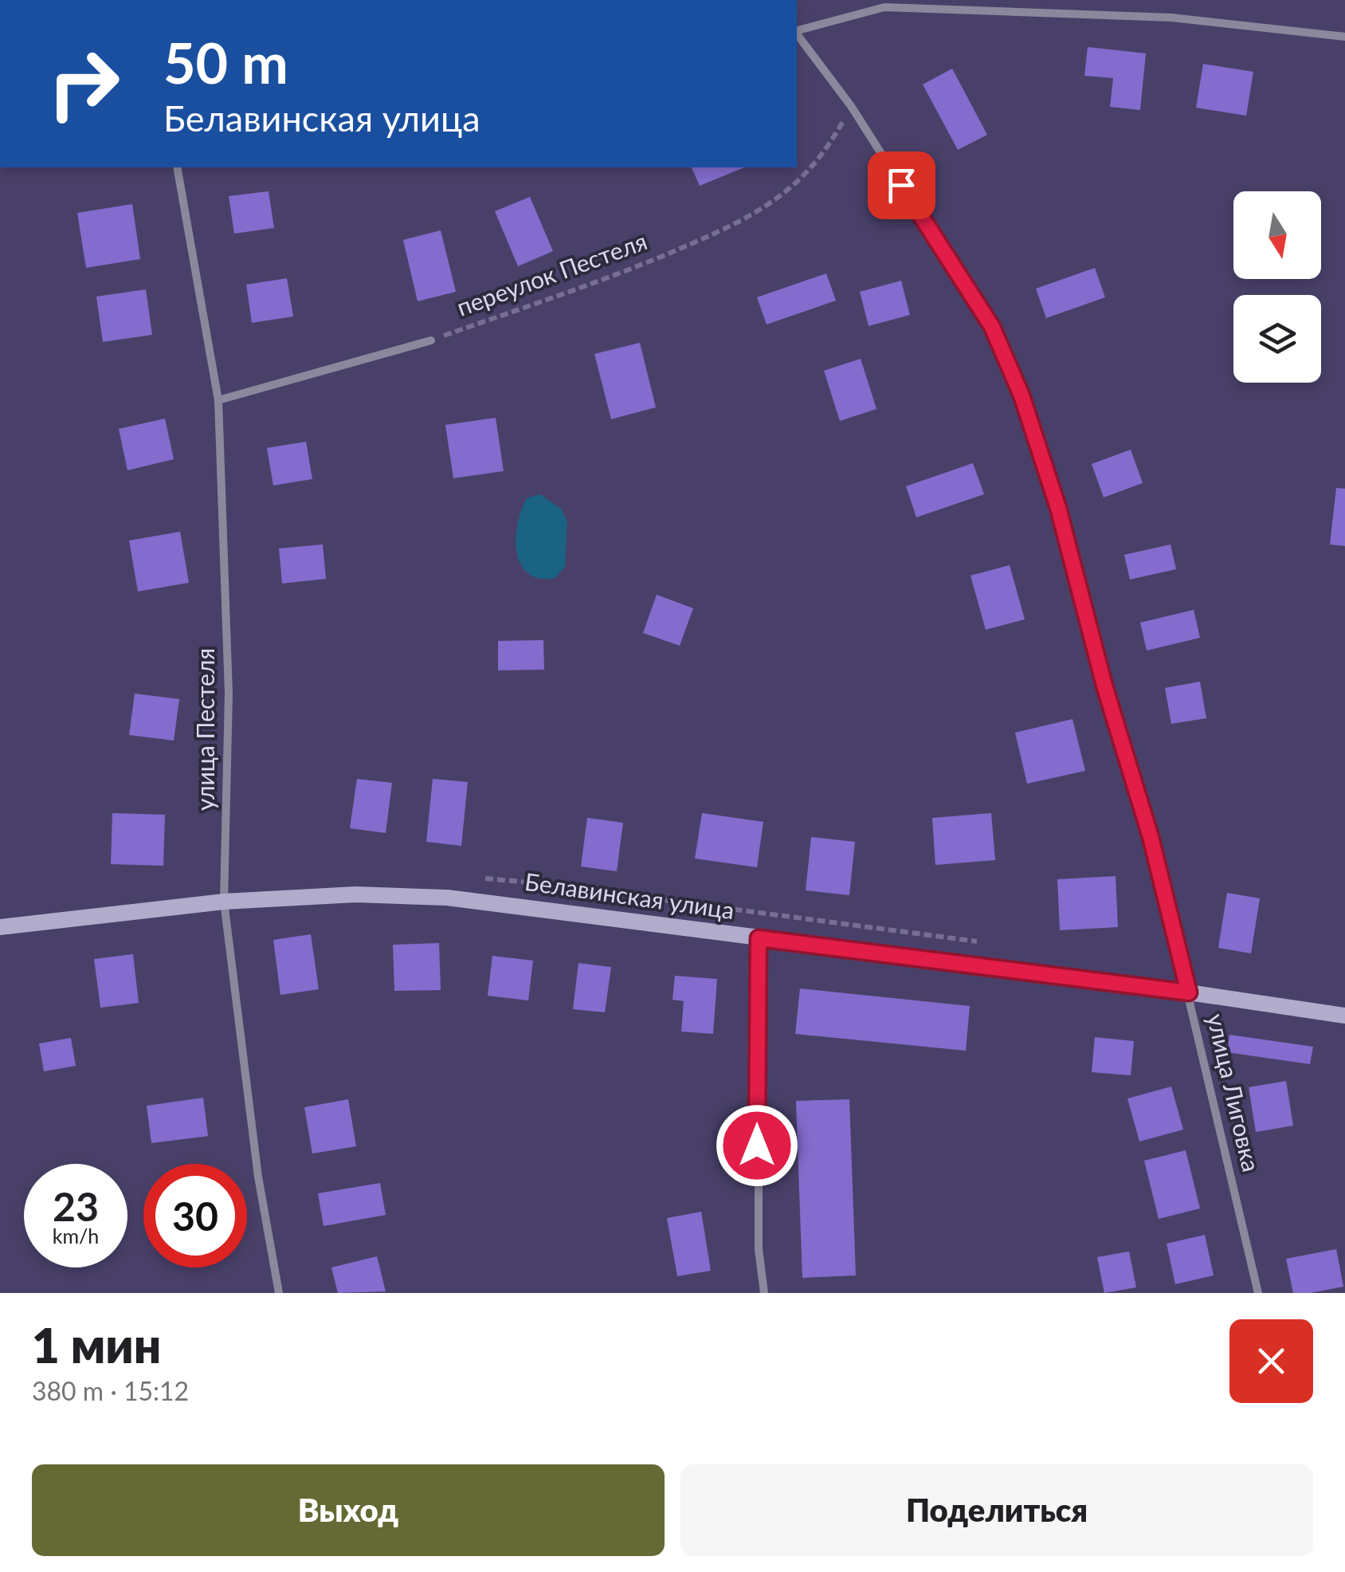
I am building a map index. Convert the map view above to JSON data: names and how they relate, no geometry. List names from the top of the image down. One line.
{"streets":{"main road":["Белавинская улица"],"street":["улица Пестеля","улица Лиговка"],"path":["переулок Пестеля"]},"crossings":[["переулок Пестеля","улица Лиговка"],["улица Пестеля","Белавинская улица"],["Белавинская улица","улица Лиговка"]],"north":"bottom","page":{"turn":["50 m","Белавинская улица"],"speed":"23 km/h","limit":"30","heading":["1 мин","380 m · 15:12"],"buttons":["Выход","Поделиться"]}}
